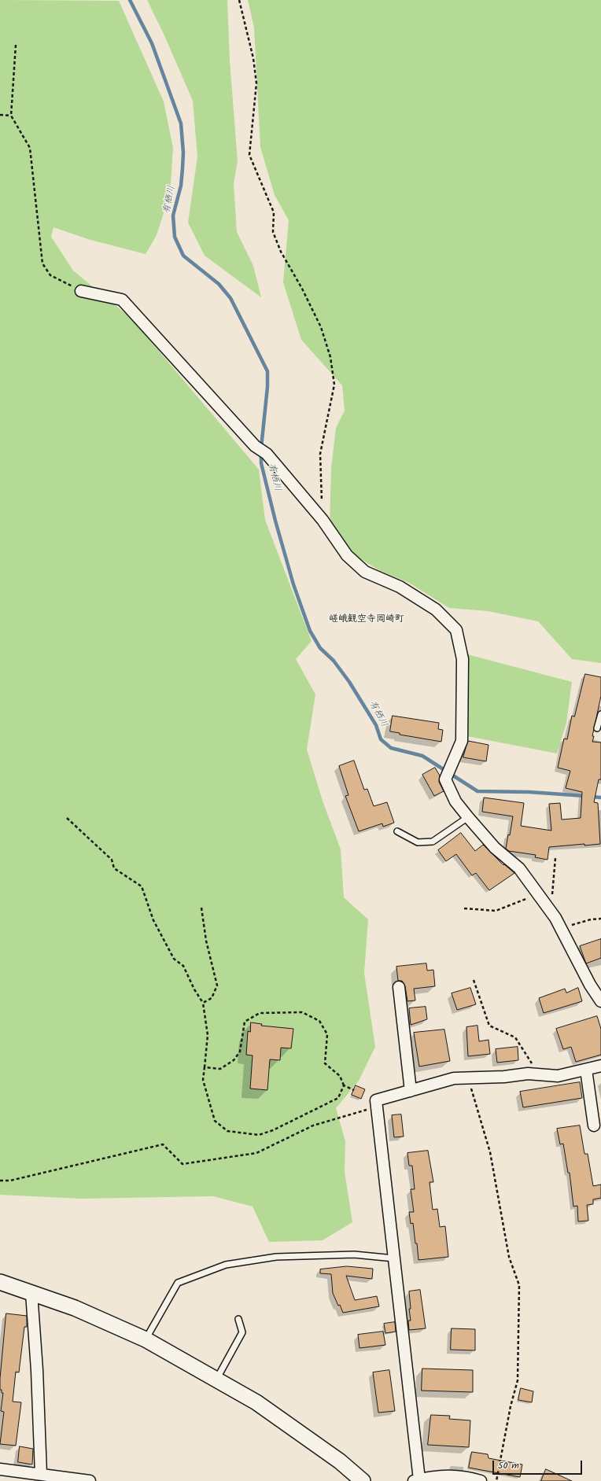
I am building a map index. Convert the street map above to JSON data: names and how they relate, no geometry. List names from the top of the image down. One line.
{"districts":["嵯峨観空寺岡崎町"],"water":["有栖川"],"scale_bar":"50 m"}
